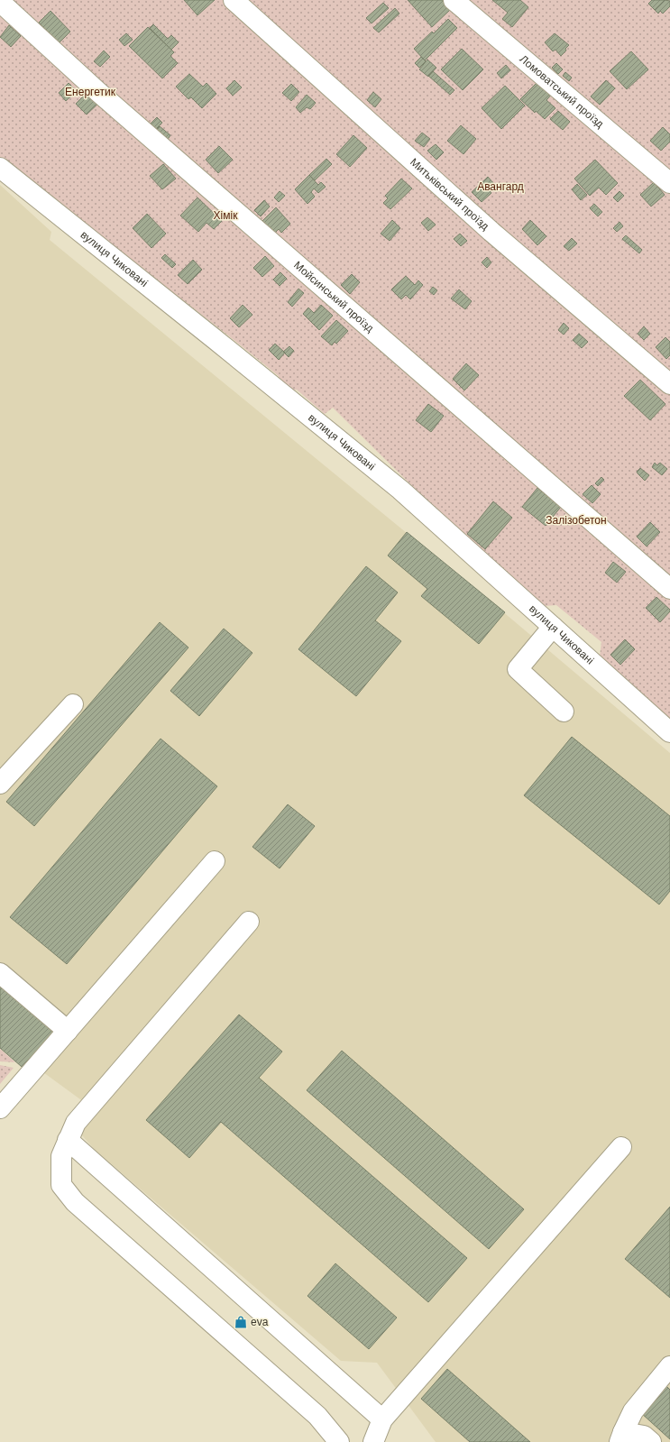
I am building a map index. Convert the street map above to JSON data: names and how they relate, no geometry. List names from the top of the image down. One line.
{"streets":{"street":["Ломоватський проїзд","Митьківський проїзд","вулиця Чиковані","Мойсинський проїзд"]},"parks":["Енергетик","Авангард","Хімік","Залізобетон"],"places":{"shop":["eva"]}}
